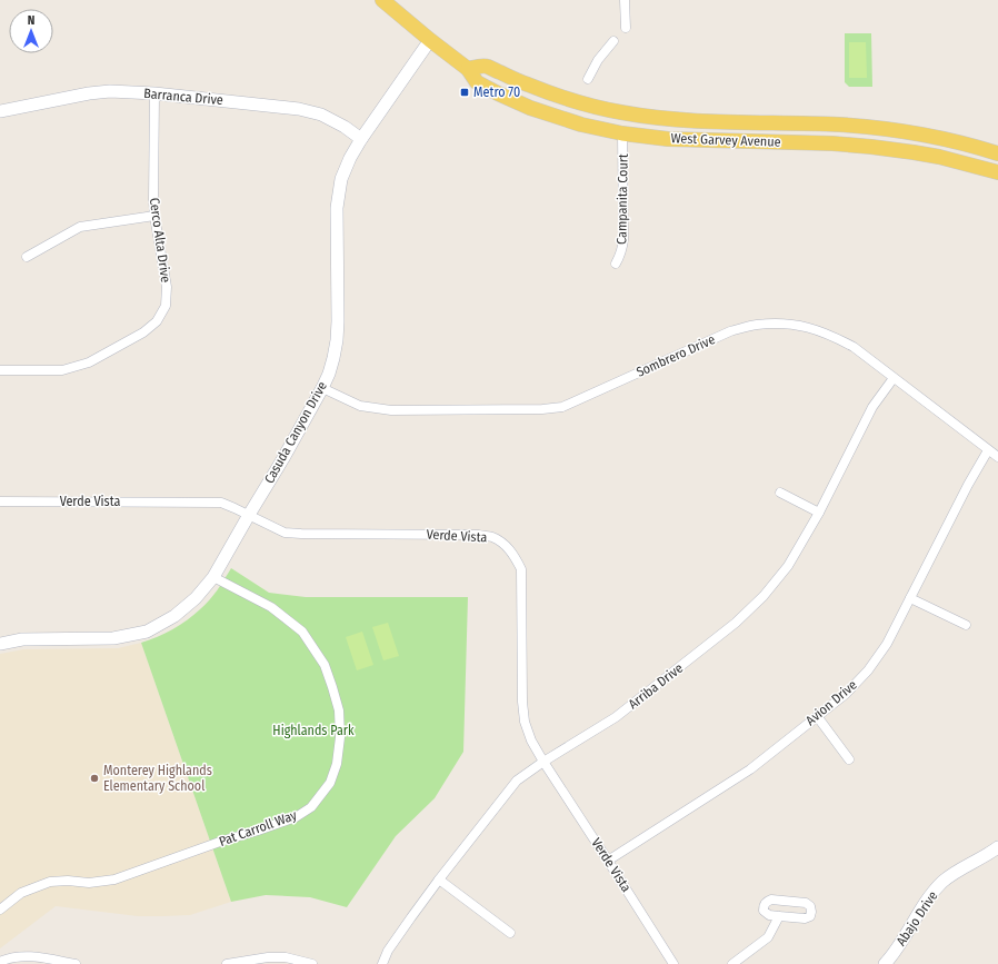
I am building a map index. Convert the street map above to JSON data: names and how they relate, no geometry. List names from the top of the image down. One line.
{"streets":{"main road":["West Garvey Avenue"],"street":["Barranca Drive","Campanita Court","Cerco Alta Drive","Sombrero Drive","Casuda Canyon Drive","Verde Vista","Arriba Drive","Avion Drive","Pat Carroll Way","Abajo Drive"]},"crossings":[["Barranca Drive","Cerco Alta Drive"],["Barranca Drive","Casuda Canyon Drive"],["West Garvey Avenue","Campanita Court"],["West Garvey Avenue","Casuda Canyon Drive"],["Sombrero Drive","Casuda Canyon Drive"],["Sombrero Drive","Arriba Drive"],["Sombrero Drive","Avion Drive"],["Casuda Canyon Drive","Verde Vista"],["Casuda Canyon Drive","Pat Carroll Way"],["Verde Vista","Arriba Drive"],["Verde Vista","Avion Drive"]],"parks":["Highlands Park"],"places":{"transit":["Metro 70"],"other":["Monterey Highlands Elementary School"]},"north":"top"}
